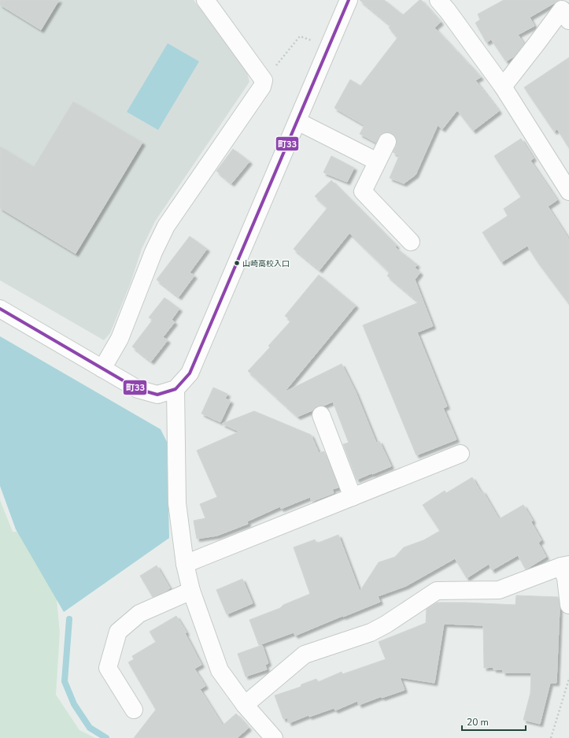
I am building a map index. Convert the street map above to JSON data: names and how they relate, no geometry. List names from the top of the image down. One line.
{"places":["山崎高校入口"],"lines":["transit line 町33"],"scale_bar":"20 m"}
